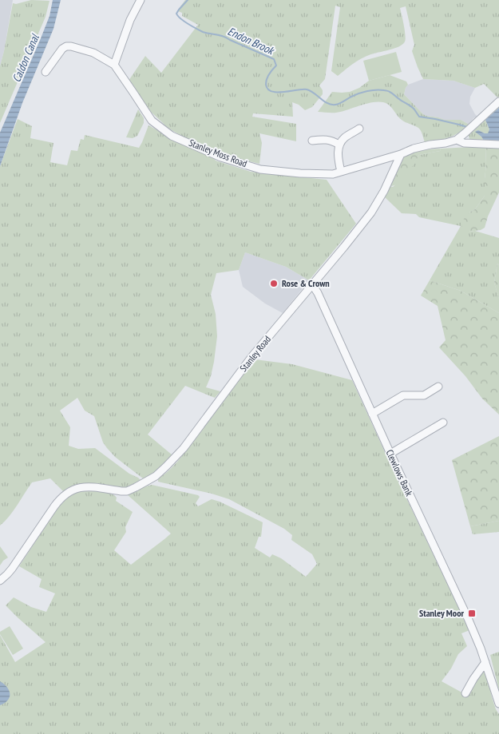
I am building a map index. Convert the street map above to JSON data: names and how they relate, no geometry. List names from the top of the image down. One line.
{"streets":{"street":["Stanley Moss Road","Stanley Road","Clewlows Bank"]},"crossings":[["Stanley Moss Road","Stanley Road"],["Stanley Road","Clewlows Bank"]],"water":["Endon Brook","Caldon Canal"],"places":{"other":["Rose & Crown"],"transit":["Stanley Moor"]}}
